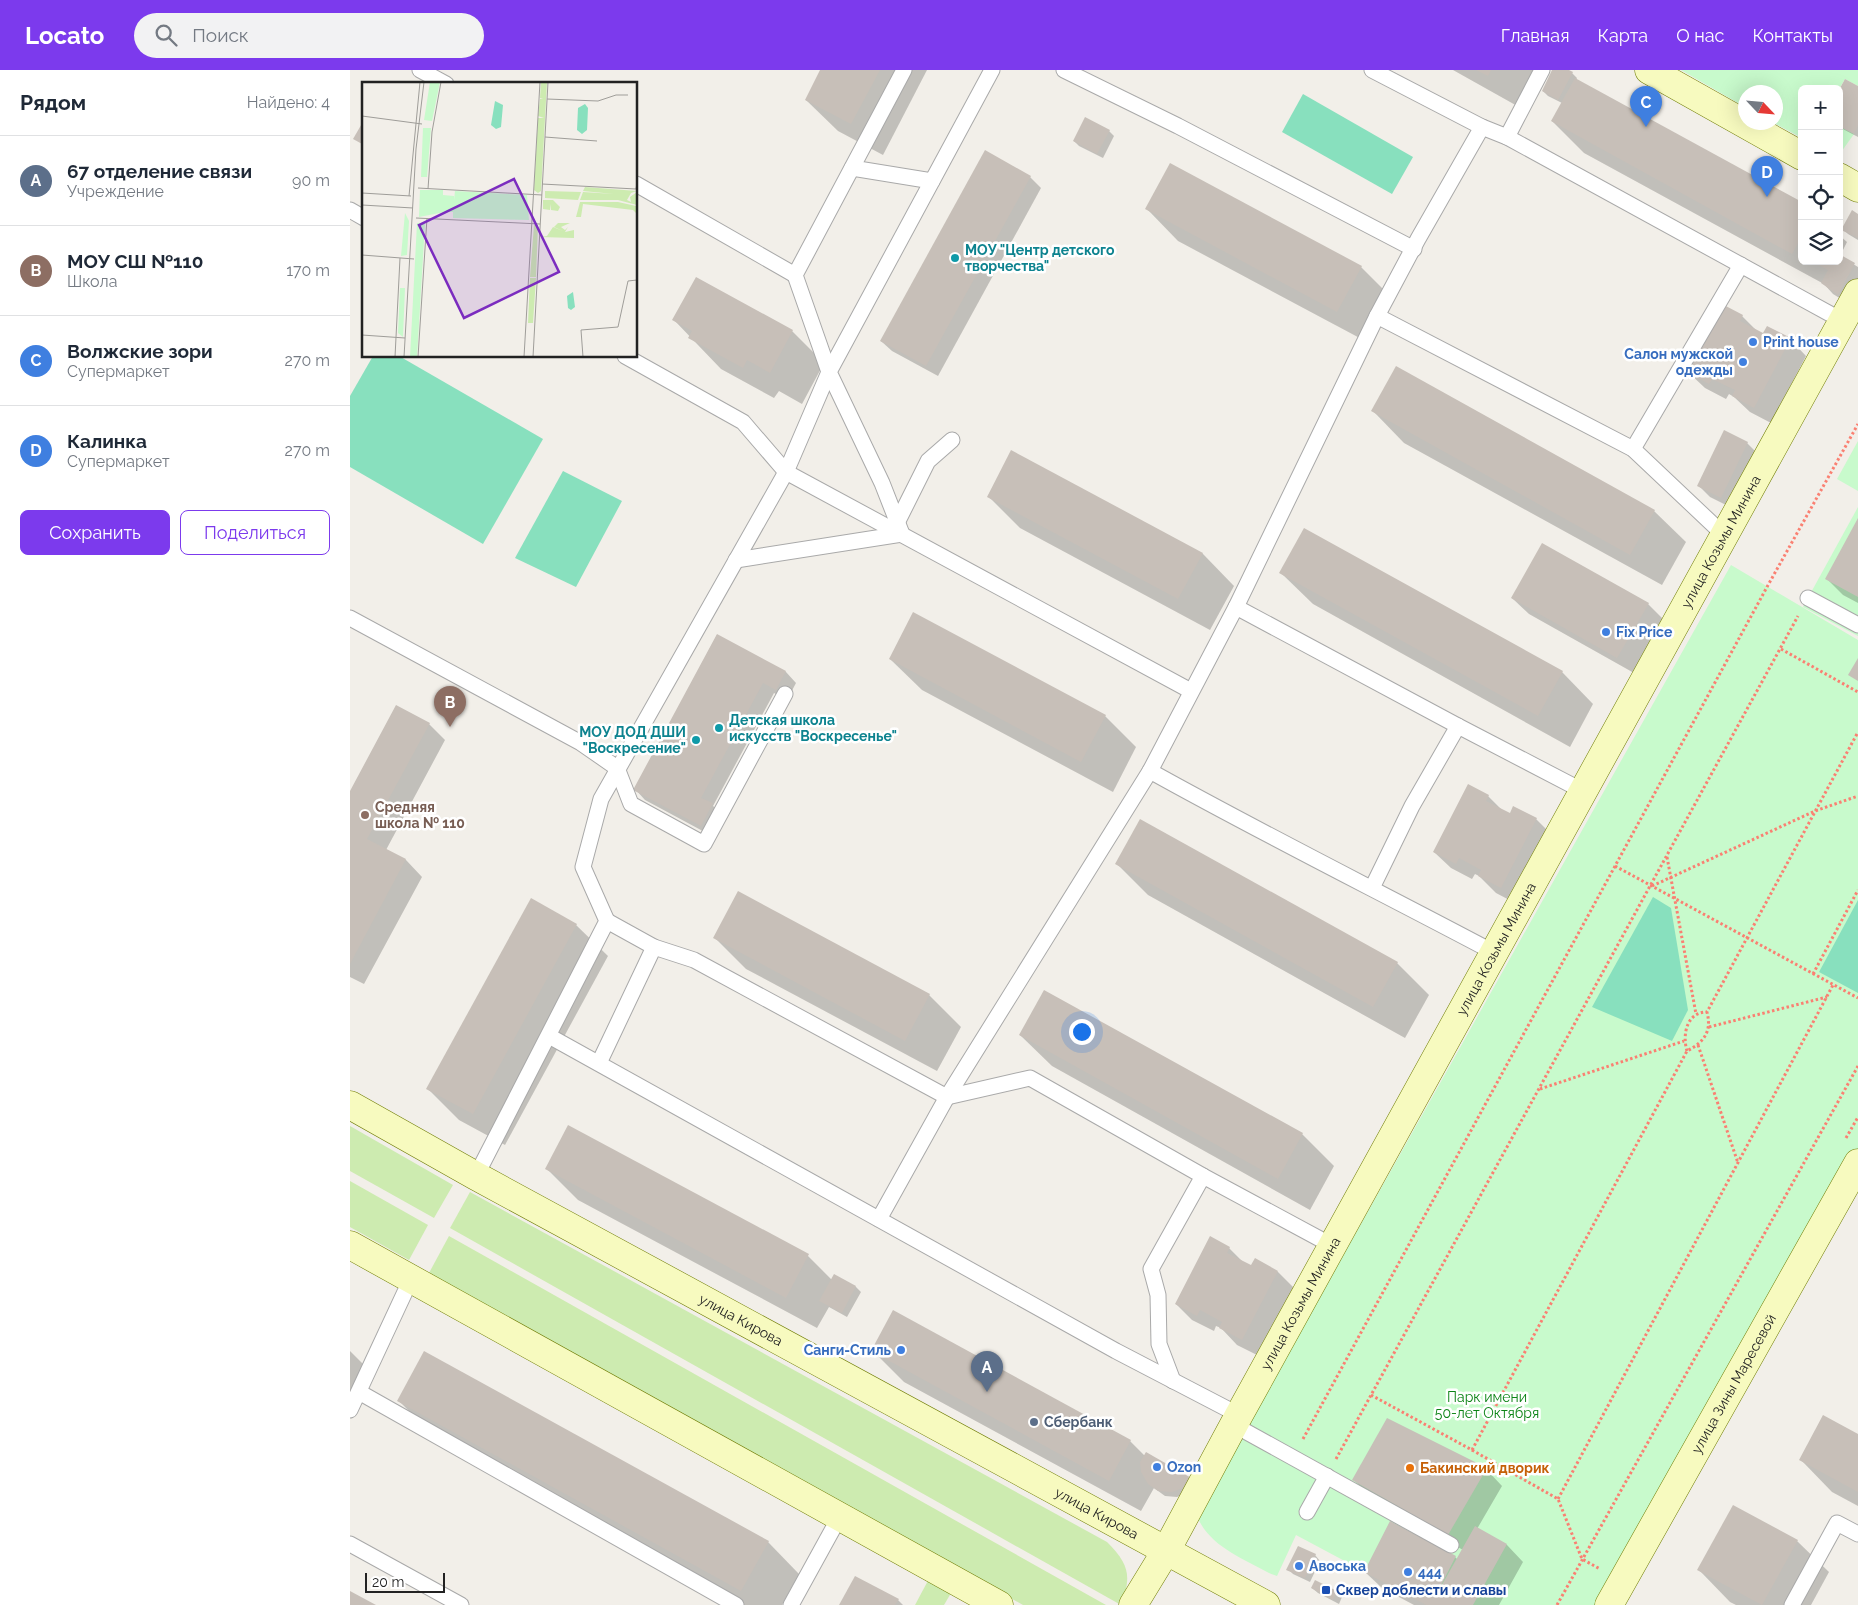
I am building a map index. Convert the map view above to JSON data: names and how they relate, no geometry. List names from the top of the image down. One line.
{"streets":{"street":["улица Козьмы Минина","улица Кирова","улица Зины Маресевой"]},"crossings":[["улица Козьмы Минина","улица Кирова"]],"parks":["Парк имени 50-лет Октября"],"places":{"other":["МОУ \"Центр детского творчества\"","Print house","Салон мужской одежды","Fix Price","Детская школа искусств \"Воскресенье\"","МОУ ДОД ДШИ \"Воскресение\"","Средняя школа № 110","Санги-Стиль","Сбербанк","Ozon","Бакинский дворик","Авоська","444"],"transit":["Сквер доблести и славы"]},"scale_bar":"20 m","north":"bottom right","page":{"header":"Locato","search":"Поиск","nav":["Главная","Карта","О нас","Контакты"],"heading":["Рядом","Найдено: 4"],"map_buttons":["+","−"],"pins":["C","D","B","A"],"list":[{"mark":"A","name":"67 отделение связи","note":"Учреждение","value":"90 m"},{"mark":"B","name":"МОУ СШ №110","note":"Школа","value":"170 m"},{"mark":"C","name":"Волжские зори","note":"Супермаркет","value":"270 m"},{"mark":"D","name":"Калинка","note":"Супермаркет","value":"270 m"}],"buttons":["Сохранить","Поделиться"],"scale":"20 m"}}
